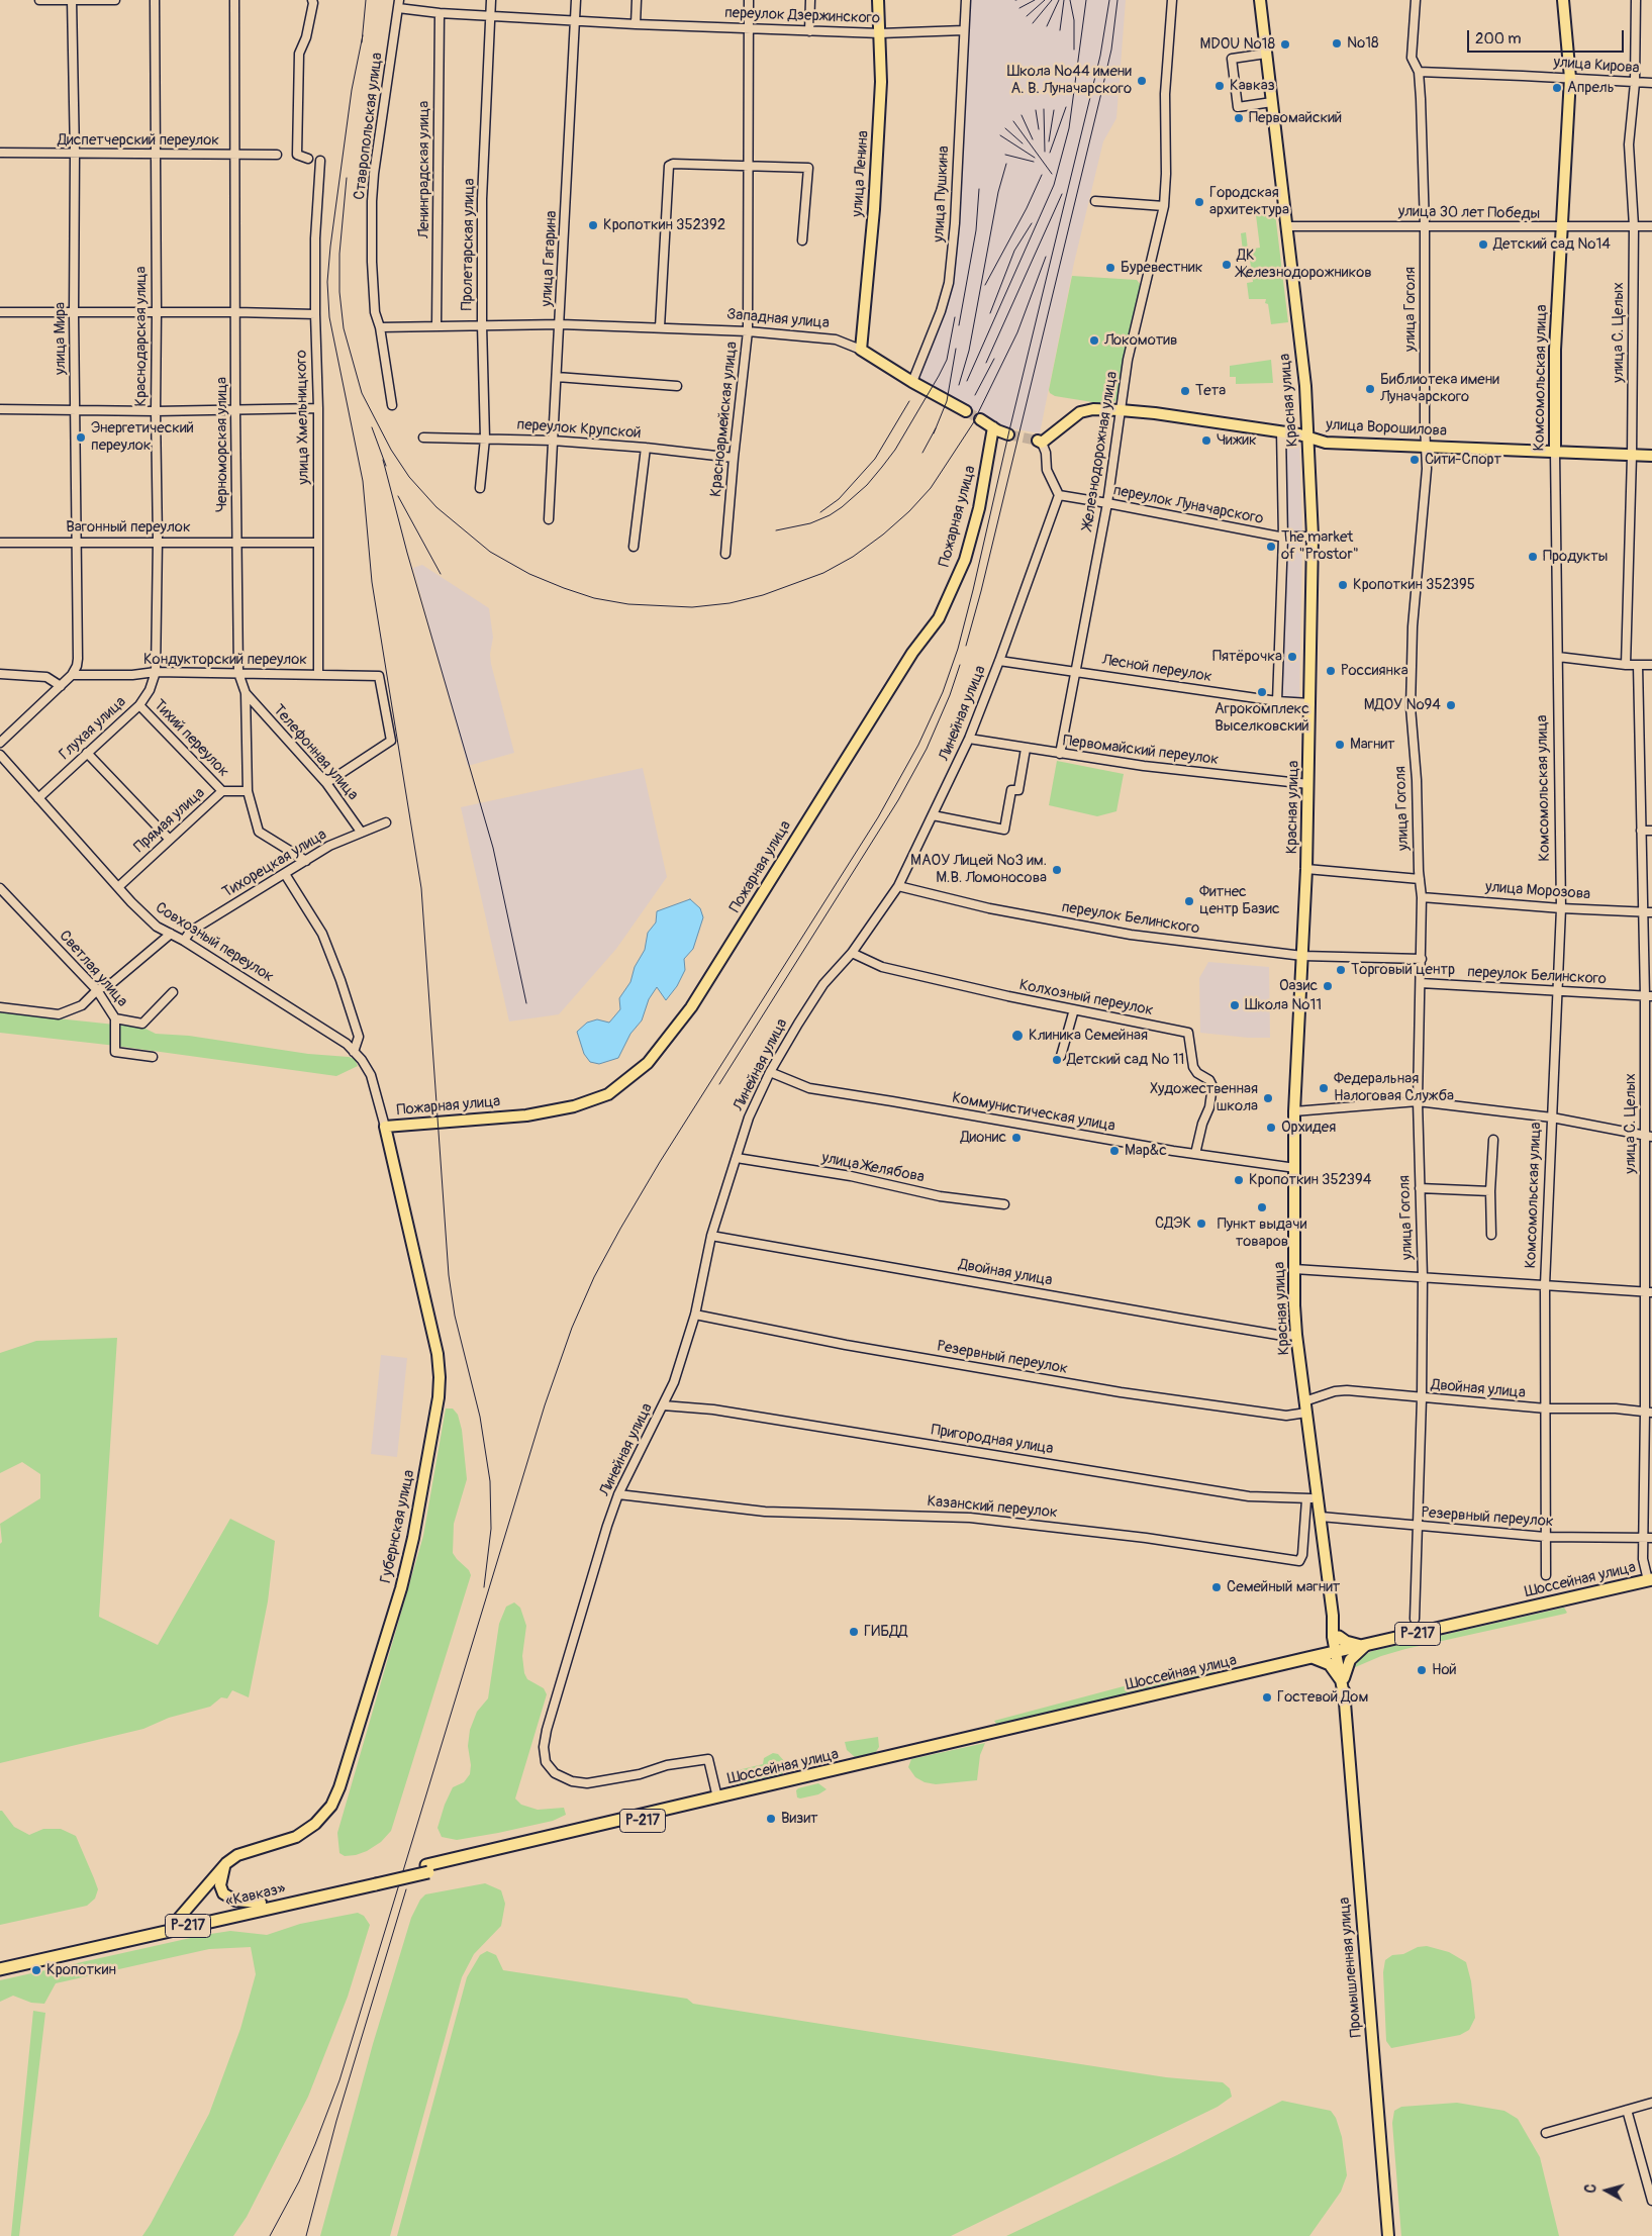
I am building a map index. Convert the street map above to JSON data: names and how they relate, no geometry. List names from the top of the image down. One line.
{"streets":{"highway":["Шоссейная улица","Р-217","«Кавказ»"],"main road":["улица Ленина","Западная улица","Комсомольская улица","Красная улица","улица Ворошилова","Пожарная улица","Губернская улица","Промышленная улица"],"street":["переулок Дзержинского","улица Кирова","Ставропольская улица","Диспетчерский переулок","Ленинградская улица","улица Пушкина","улица 30 лет Победы","Пролетарская улица","улица Гагарина","улица Гоголя","улица С. Целых","Краснодарская улица","улица Мира","улица Хмельницкого","Красноармейская улица","переулок Крупской","Черноморская улица","Железнодорожная улица","переулок Луначарского","Вагонный переулок","Кондукторский переулок","Лесной переулок","Линейная улица","Глухая улица","Тихий переулок","Первомайский переулок","Телефонная улица","Прямая улица","Тихорецкая улица","улица Морозова","переулок Белинского","Совхозный переулок","Светлая улица","Колхозный переулок","Коммунистическая улица","улица Желябова","Двойная улица","Резервный переулок","Пригородная улица","Казанский переулок"]},"crossings":[["переулок Дзержинского","Ставропольская улица"],["переулок Дзержинского","Ленинградская улица"],["переулок Дзержинского","улица Ленина"],["переулок Дзержинского","улица Пушкина"],["переулок Дзержинского","Пролетарская улица"],["переулок Дзержинского","улица Гагарина"],["переулок Дзержинского","Красноармейская улица"],["улица Кирова","улица Гоголя"],["улица Кирова","улица С. Целых"],["улица Кирова","Комсомольская улица"],["Ставропольская улица","Западная улица"],["Диспетчерский переулок","Краснодарская улица"],["Диспетчерский переулок","улица Мира"],["Диспетчерский переулок","Черноморская улица"],["Ленинградская улица","Западная улица"],["улица Ленина","Западная улица"],["улица Пушкина","Западная улица"],["улица 30 лет Победы","улица Гоголя"],["улица 30 лет Победы","улица С. Целых"],["улица 30 лет Победы","Комсомольская улица"],["улица 30 лет Победы","Красная улица"],["Пролетарская улица","Западная улица"],["Пролетарская улица","переулок Крупской"],["улица Гагарина","Западная улица"],["улица Гагарина","переулок Крупской"],["улица Гоголя","улица Ворошилова"],["улица Гоголя","улица Морозова"],["улица Гоголя","переулок Белинского"],["улица Гоголя","Двойная улица"],["улица Гоголя","Резервный переулок"],["Западная улица","Красноармейская улица"],["улица С. Целых","улица Ворошилова"],["улица С. Целых","улица Морозова"],["улица С. Целых","переулок Белинского"],["улица С. Целых","Двойная улица"],["улица С. Целых","Резервный переулок"],["улица С. Целых","Шоссейная улица"],["Краснодарская улица","Вагонный переулок"],["Краснодарская улица","Кондукторский переулок"],["Краснодарская улица","Глухая улица"],["улица Мира","Вагонный переулок"],["улица Мира","Кондукторский переулок"],["Комсомольская улица","улица Ворошилова"],["Комсомольская улица","улица Морозова"],["Комсомольская улица","переулок Белинского"],["Комсомольская улица","Двойная улица"],["Комсомольская улица","Резервный переулок"],["Красная улица","улица Ворошилова"],["Красная улица","переулок Луначарского"],["Красная улица","Лесной переулок"],["Красная улица","Первомайский переулок"],["Красная улица","переулок Белинского"],["Красная улица","Коммунистическая улица"],["Красная улица","Двойная улица"],["Красная улица","Резервный переулок"],["Красная улица","Пригородная улица"],["Красная улица","Шоссейная улица"],["Красная улица","Промышленная улица"],["улица Хмельницкого","Вагонный переулок"],["улица Хмельницкого","Кондукторский переулок"],["Красноармейская улица","переулок Крупской"],["улица Ворошилова","Железнодорожная улица"],["Черноморская улица","Вагонный переулок"],["Черноморская улица","Кондукторский переулок"],["Черноморская улица","Телефонная улица"],["Черноморская улица","Прямая улица"],["Черноморская улица","Тихорецкая улица"],["Железнодорожная улица","переулок Луначарского"],["Железнодорожная улица","Лесной переулок"],["Железнодорожная улица","Первомайский переулок"],["переулок Луначарского","Линейная улица"],["Пожарная улица","Совхозный переулок"],["Пожарная улица","Губернская улица"],["Кондукторский переулок","Глухая улица"],["Кондукторский переулок","Телефонная улица"],["Лесной переулок","Линейная улица"],["Линейная улица","Первомайский переулок"],["Линейная улица","переулок Белинского"],["Линейная улица","Колхозный переулок"],["Линейная улица","Коммунистическая улица"],["Линейная улица","улица Желябова"],["Линейная улица","Двойная улица"],["Линейная улица","Резервный переулок"],["Линейная улица","Пригородная улица"],["Линейная улица","Казанский переулок"],["Линейная улица","Шоссейная улица"],["Глухая улица","Тихий переулок"],["Глухая улица","Совхозный переулок"],["Тихий переулок","Прямая улица"],["Телефонная улица","Тихорецкая улица"],["Прямая улица","Совхозный переулок"],["Тихорецкая улица","Совхозный переулок"],["Совхозный переулок","Губернская улица"],["Колхозный переулок","Коммунистическая улица"],["Пригородная улица","Казанский переулок"],["Шоссейная улица","«Кавказ»"]],"places":["№18","MDOU №18","Школа №44 имени А. В. Луначарского","Кавказ","Апрель","Первомайский","Городская архитектура","Кропоткин 352392","Детский сад №14","ДК Железнодорожников","Буревестник","Локомотив","Библиотека имени Луначарского","Тета","Энергетический переулок","Чижик","Сити-Спорт","The market of \"Prostor\"","Продукты","Кропоткин 352395","Пятёрочка","Россиянка","Агрокомплекс Выселковский","МДОУ №94","Магнит","МАОУ Лицей №3 им. М.В. Ломоносова","Фитнес центр Базис","Торговый центр","Оазис","Школа №11","Клиника Семейная","Детский сад № 11","Федеральная Налоговая Служба","Художественная школа","Орхидея","Дионис","Мар&с","Кропоткин 352394","Пункт выдачи товаров","СДЭК","Семейный магнит","ГИБДД","Ной","Гостевой Дом","Визит","Кропоткин"],"scale_bar":"200 m","north":"left"}
